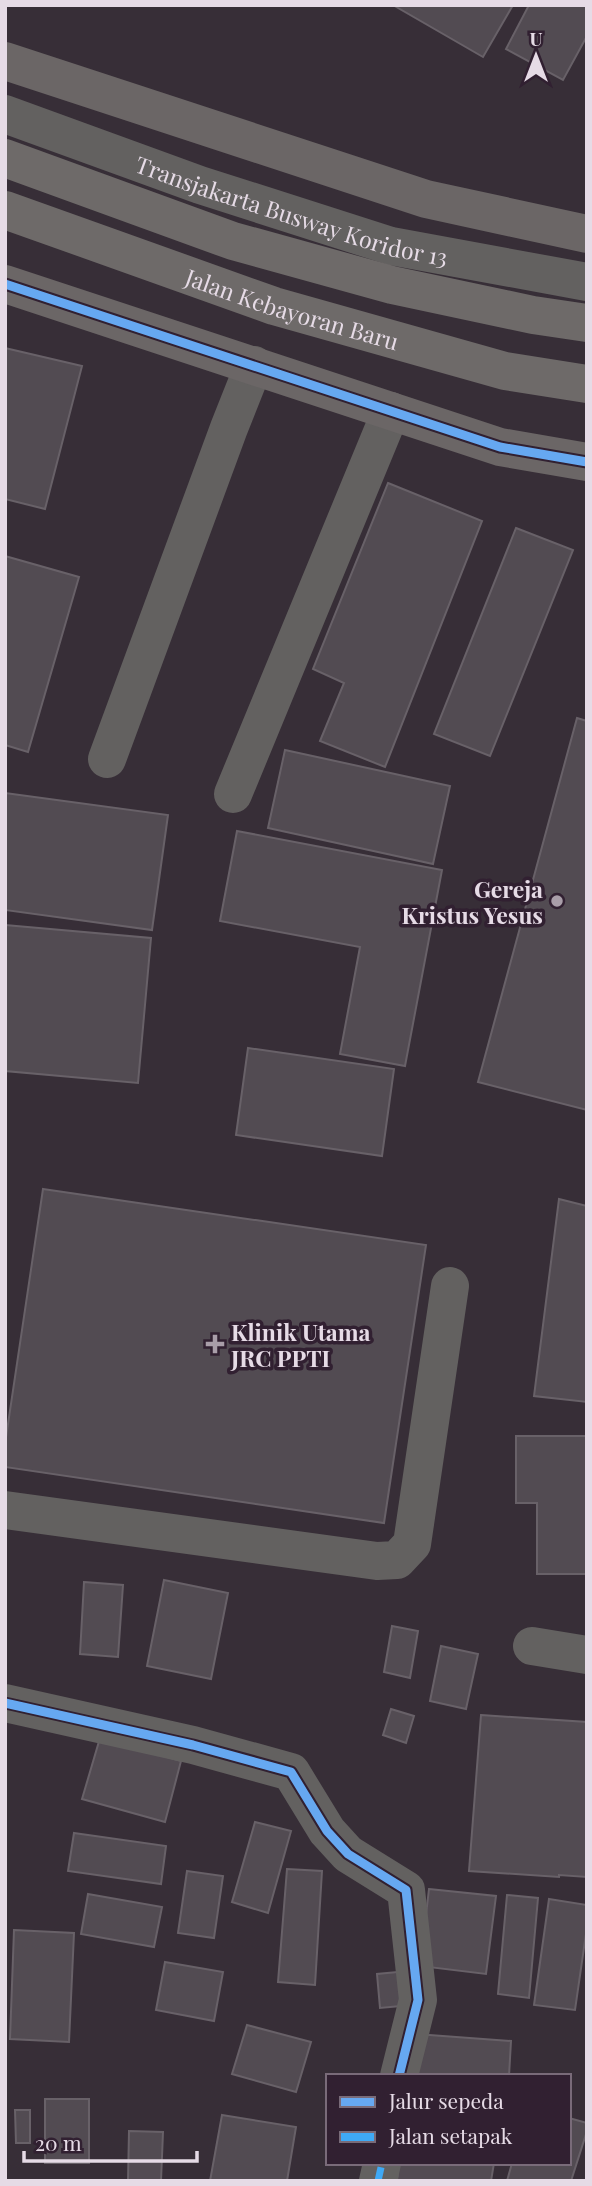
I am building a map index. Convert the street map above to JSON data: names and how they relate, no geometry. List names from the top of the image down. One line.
{"streets":{"main road":["Jalan Kebayoran Baru"],"street":["Transjakarta Busway Koridor 13"]},"places":{"other":["Gereja Kristus Yesus"],"health":["Klinik Utama JRC PPTI"]},"legend":["Jalur sepeda","Jalan setapak"],"scale_bar":"20 m","north":"top"}
